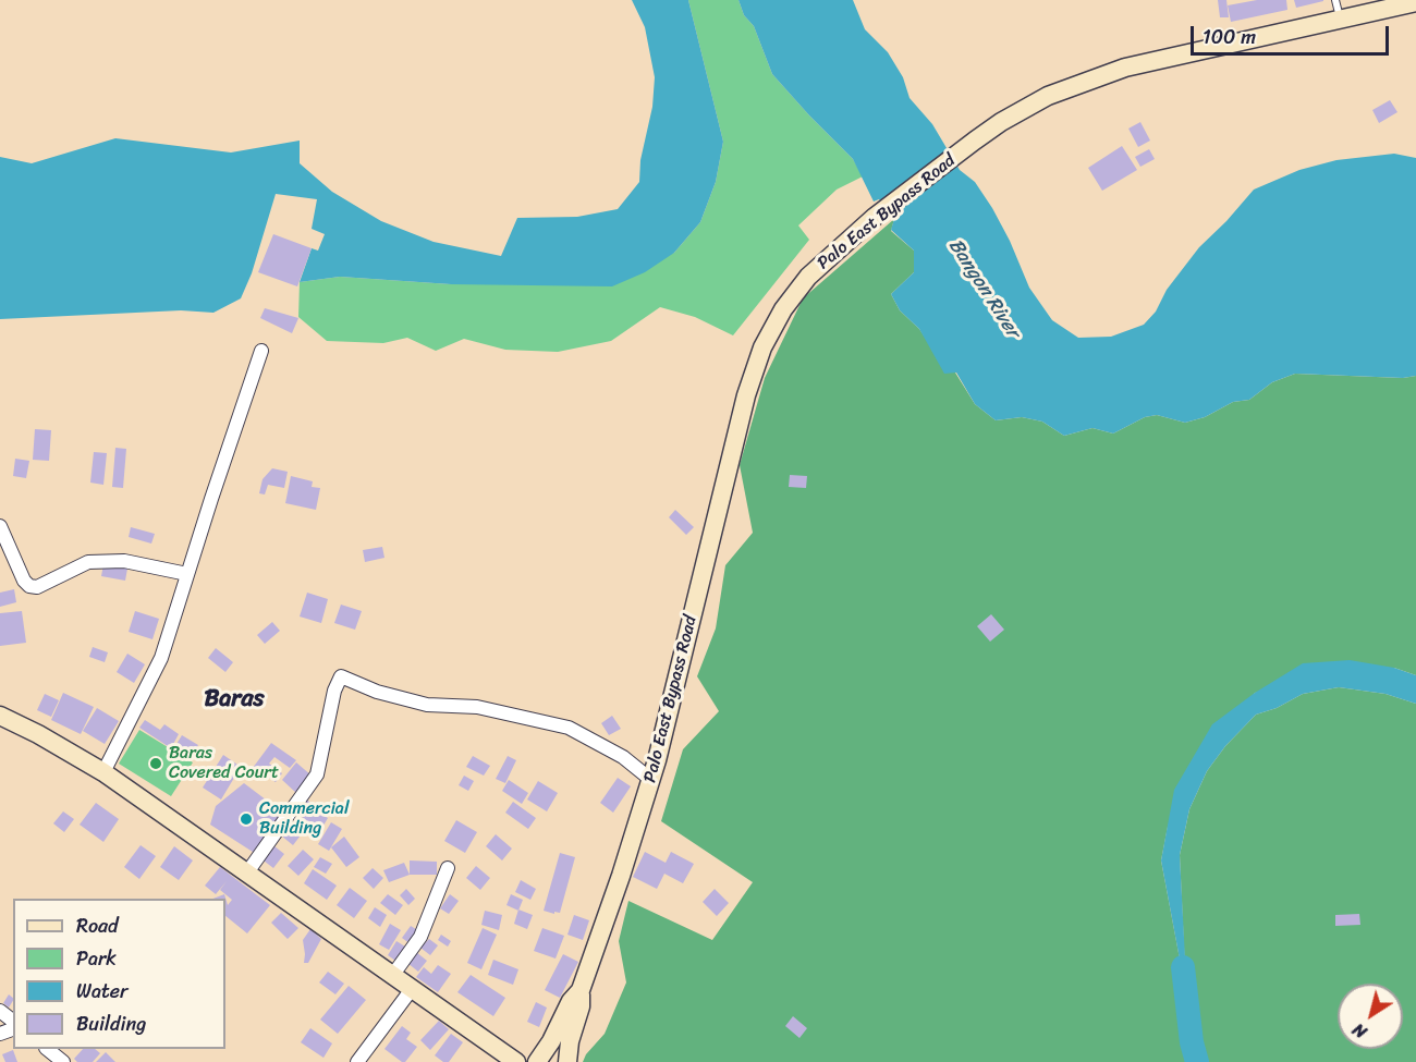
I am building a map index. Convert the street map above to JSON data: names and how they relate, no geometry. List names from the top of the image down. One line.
{"streets":{"main road":["Palo East Bypass Road"]},"districts":["Baras"],"water":["Bangon River"],"places":["Baras Covered Court","Commercial Building"],"legend":["Road","Park","Water","Building"],"scale_bar":"100 m","north":"bottom left"}
